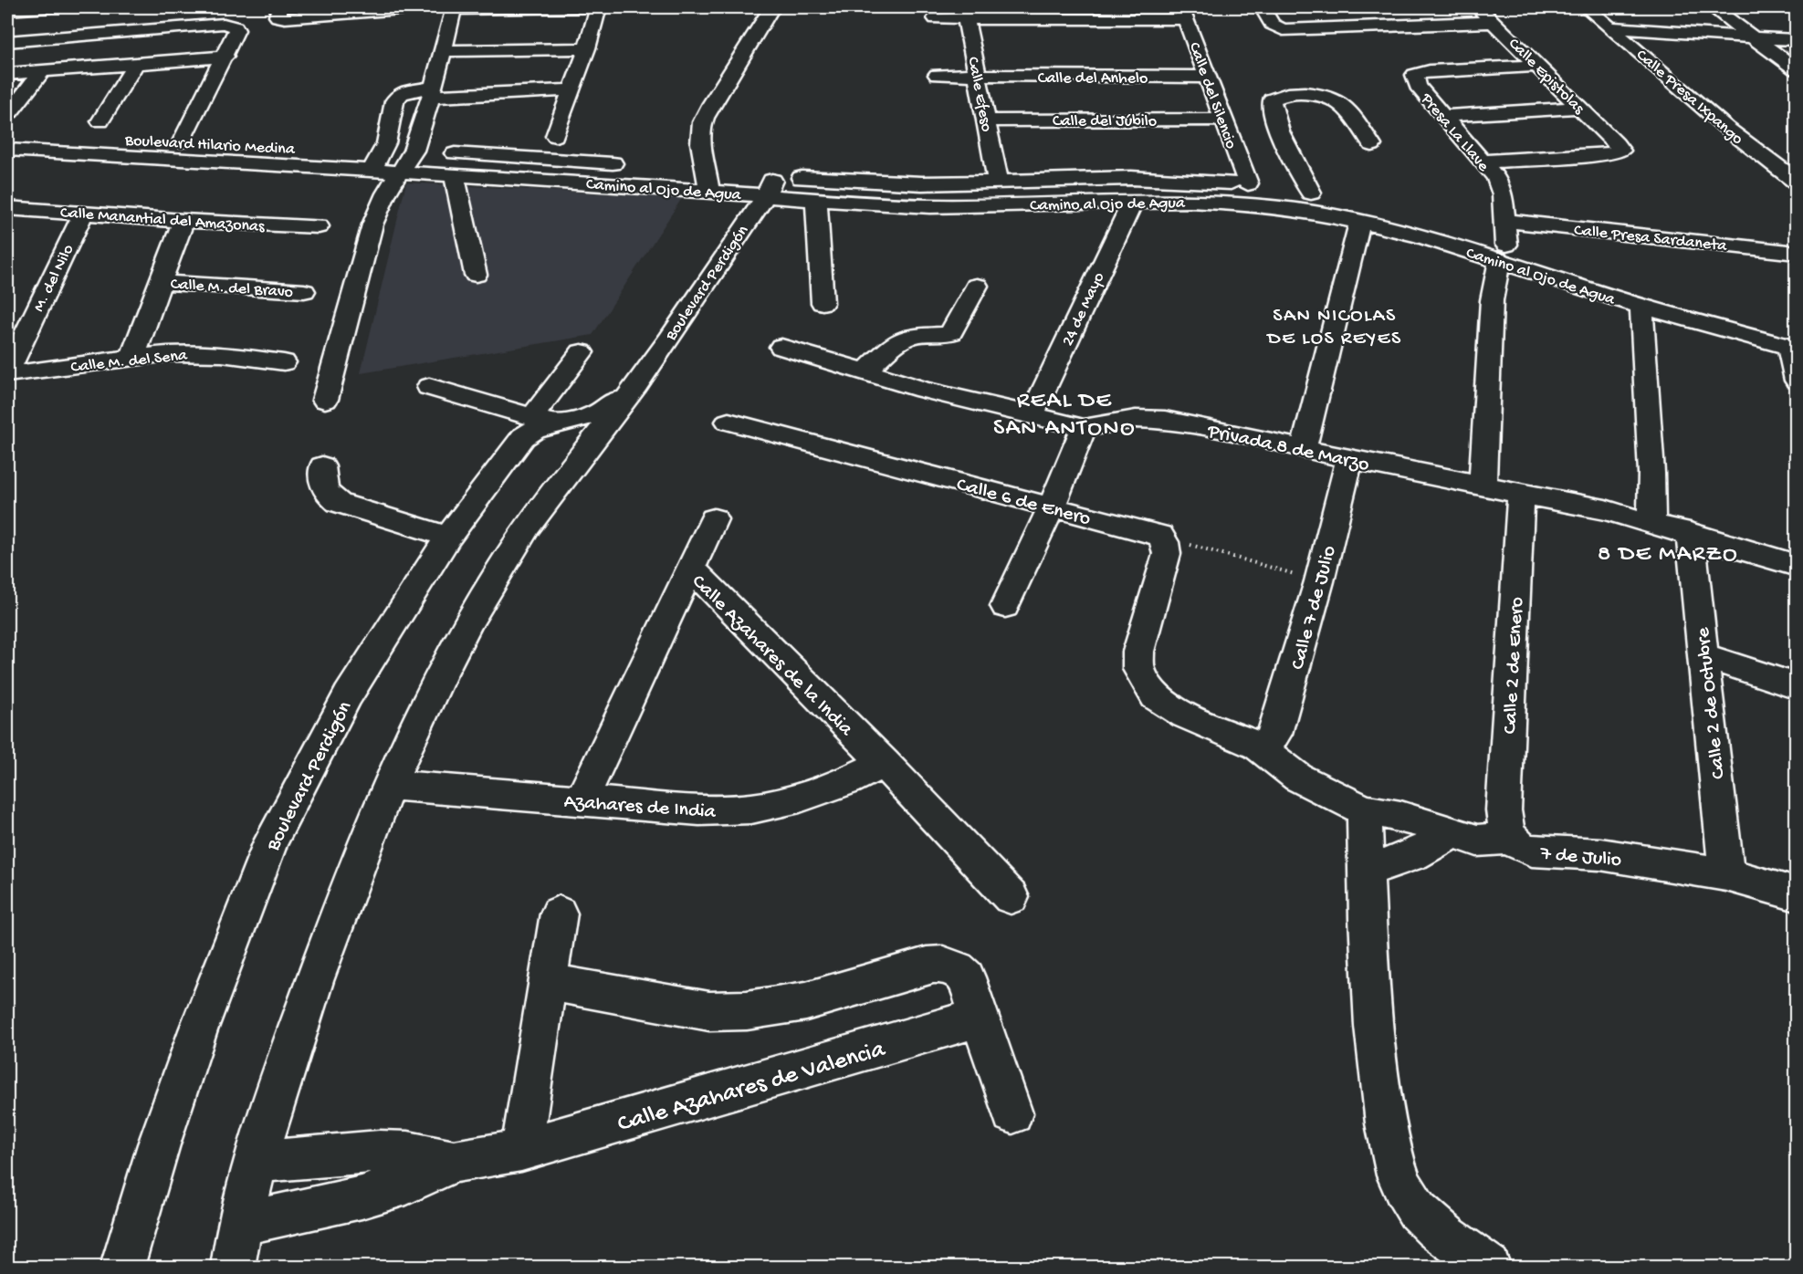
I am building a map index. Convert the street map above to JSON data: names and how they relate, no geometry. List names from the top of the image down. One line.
{"streets":{"street":["Calle Epistolas","Calle del Anhelo","Calle Efeso","Calle del Silencio","Calle Presa Ixpango","Calle del Júbilo","Presa La Llave","Boulevard Hilario Medina","Camino al Ojo de Agua","Calle Manantial del Amazonas","Calle Presa Sardaneta","M. del Nilo","Boulevard Perdigón","Calle M. del Bravo","24 de Mayo","Calle M. del Sena","Privada 8 de Marzo","Calle 6 de Enero","Calle 7 de Julio","Calle Azahares de la India","Calle 2 de Enero","Calle 2 de Octubre","Azahares de India","7 de Julio","Calle Azahares de Valencia"]},"crossings":[["Calle Epistolas","Presa La Llave"],["Calle del Anhelo","Calle Efeso"],["Calle del Anhelo","Calle del Silencio"],["Calle Efeso","Calle del Júbilo"],["Calle Efeso","Camino al Ojo de Agua"],["Calle del Silencio","Calle del Júbilo"],["Calle del Silencio","Camino al Ojo de Agua"],["Presa La Llave","Camino al Ojo de Agua"],["Presa La Llave","Calle Presa Sardaneta"],["Boulevard Hilario Medina","Camino al Ojo de Agua"],["Camino al Ojo de Agua","Boulevard Perdigón"],["Camino al Ojo de Agua","24 de Mayo"],["Calle Manantial del Amazonas","M. del Nilo"],["M. del Nilo","Calle M. del Sena"],["Boulevard Perdigón","Azahares de India"],["Boulevard Perdigón","Calle Azahares de Valencia"],["24 de Mayo","Privada 8 de Marzo"],["Privada 8 de Marzo","Calle 7 de Julio"],["Privada 8 de Marzo","Calle 2 de Enero"],["Privada 8 de Marzo","Calle 2 de Octubre"],["Calle Azahares de la India","Azahares de India"],["Calle 2 de Enero","7 de Julio"],["Calle 2 de Octubre","7 de Julio"]],"districts":["SAN NICOLAS DE LOS REYES","REAL DE SAN ANTONO","8 DE MARZO"]}
